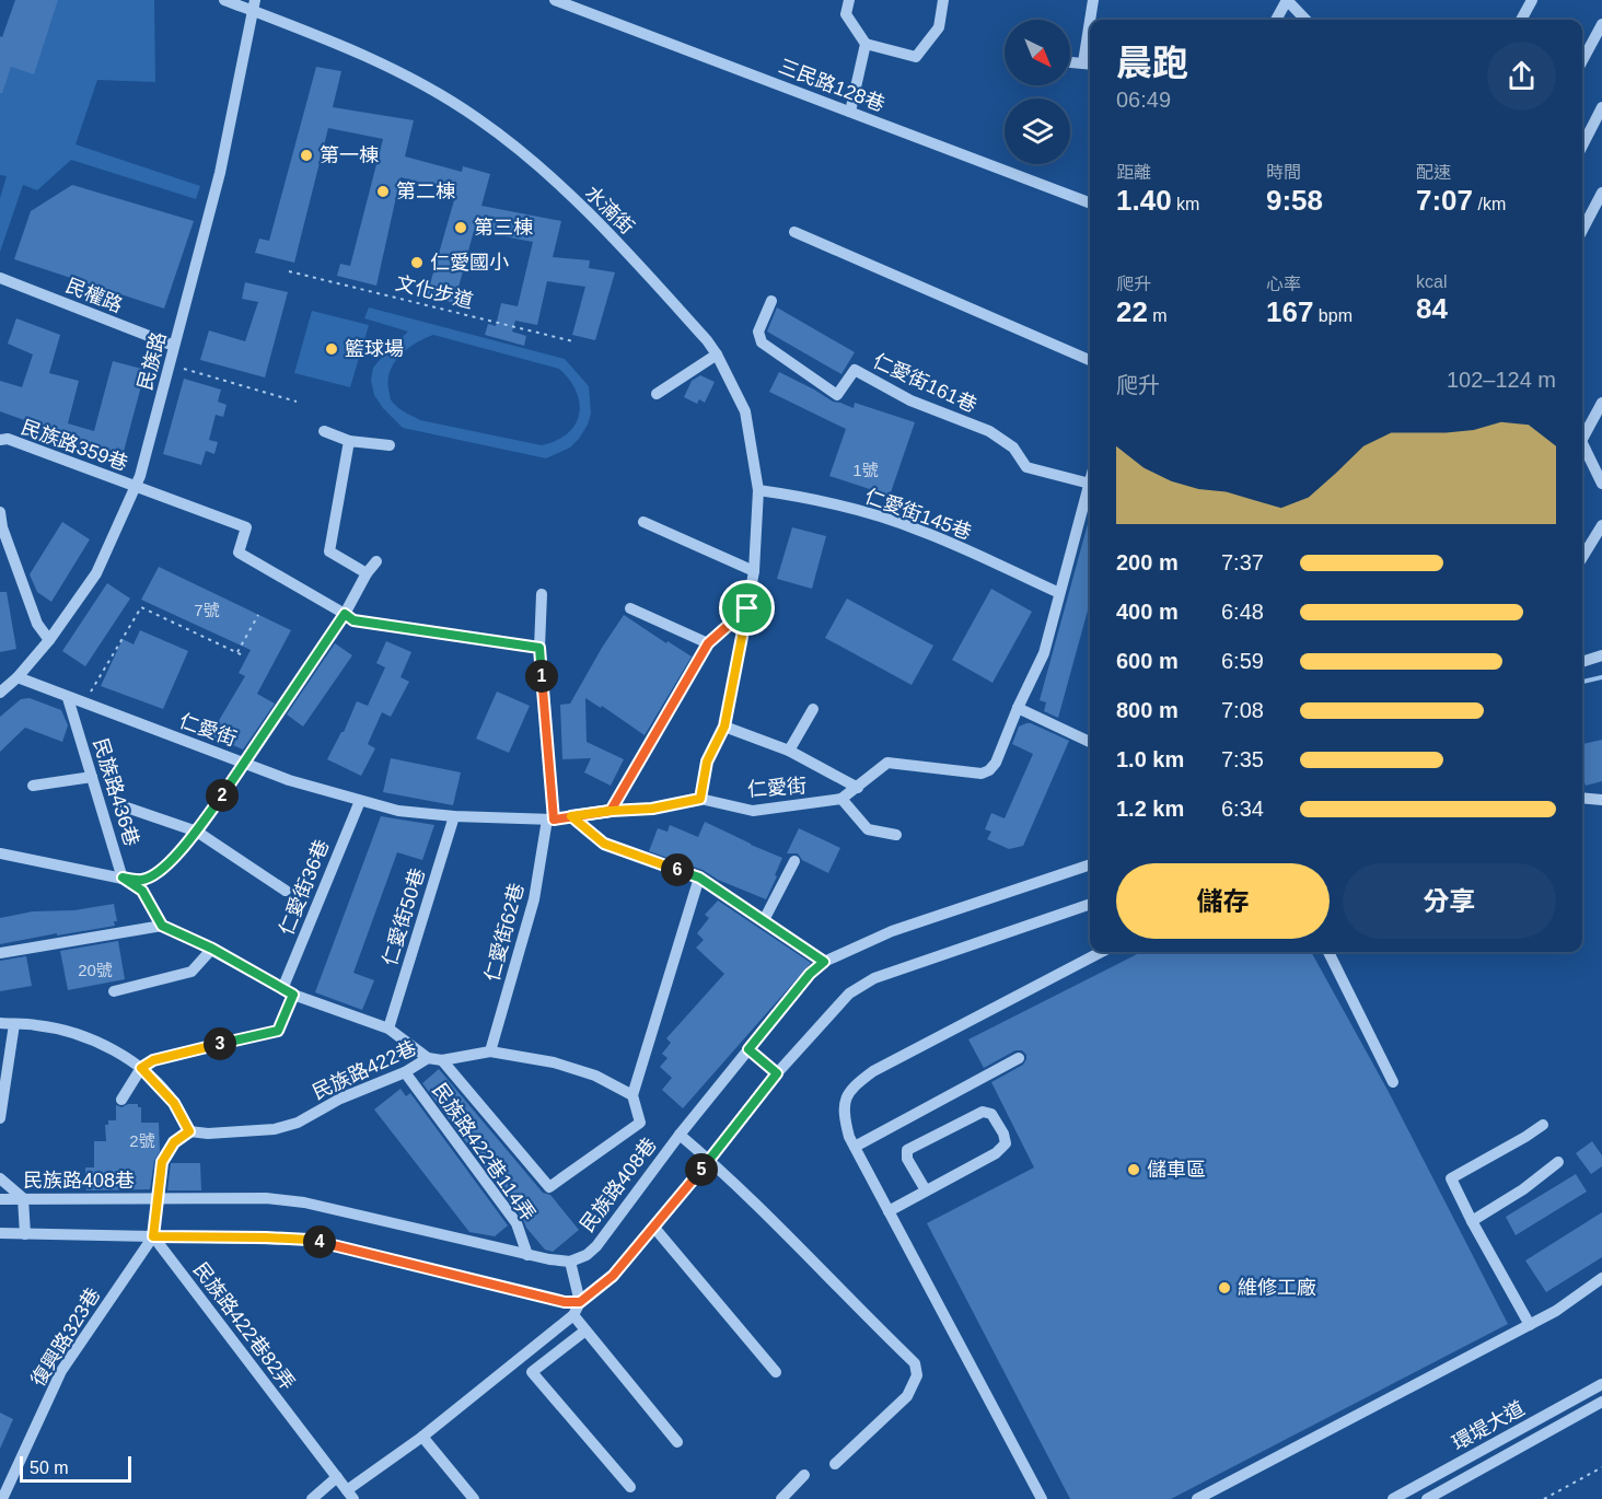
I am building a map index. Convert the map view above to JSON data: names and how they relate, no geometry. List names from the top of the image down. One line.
{"streets":{"street":["三民路128巷","水湳街","民權路","民族路","仁愛街161巷","民族路359巷","仁愛街145巷","仁愛街","民族路436巷","仁愛街36巷","仁愛街50巷","仁愛街62巷","民族路422巷","民族路422巷114弄","民族路408巷","民族路422巷82弄","復興路323巷","環堤大道"],"path":["文化步道"]},"crossings":[["水湳街","民族路"],["水湳街","仁愛街145巷"],["水湳街","仁愛街"],["民權路","民族路"],["民族路","民族路359巷"],["民族路","仁愛街"],["仁愛街161巷","仁愛街"],["民族路359巷","民族路436巷"],["仁愛街145巷","仁愛街"],["仁愛街","民族路436巷"],["仁愛街","仁愛街36巷"],["仁愛街","仁愛街50巷"],["仁愛街","仁愛街62巷"],["仁愛街62巷","民族路422巷"],["民族路422巷","民族路422巷114弄"],["民族路422巷114弄","民族路408巷"],["民族路422巷82弄","復興路323巷"]],"places":["第一棟","第二棟","第三棟","仁愛國小","籃球場","儲車區","維修工廠"],"house_numbers":["1號","7號","20號","2號"],"scale_bar":"50 m","north":"bottom right","page":{"heading":["晨跑","06:49"],"stats":[["距離","1.40 km"],["時間","9:58"],["配速","7:07 /km"],["爬升","22 m"],["心率","167 bpm"],["kcal","84"]],"chart":["爬升","102–124 m"],"list":[{"name":"200 m","note":"7:37"},{"name":"400 m","note":"6:48"},{"name":"600 m","note":"6:59"},{"name":"800 m","note":"7:08"},{"name":"1.0 km","note":"7:35"},{"name":"1.2 km","note":"6:34"}],"pins":["1","2","6","3","5","4"],"buttons":["儲存","分享"],"scale":"50 m"}}
